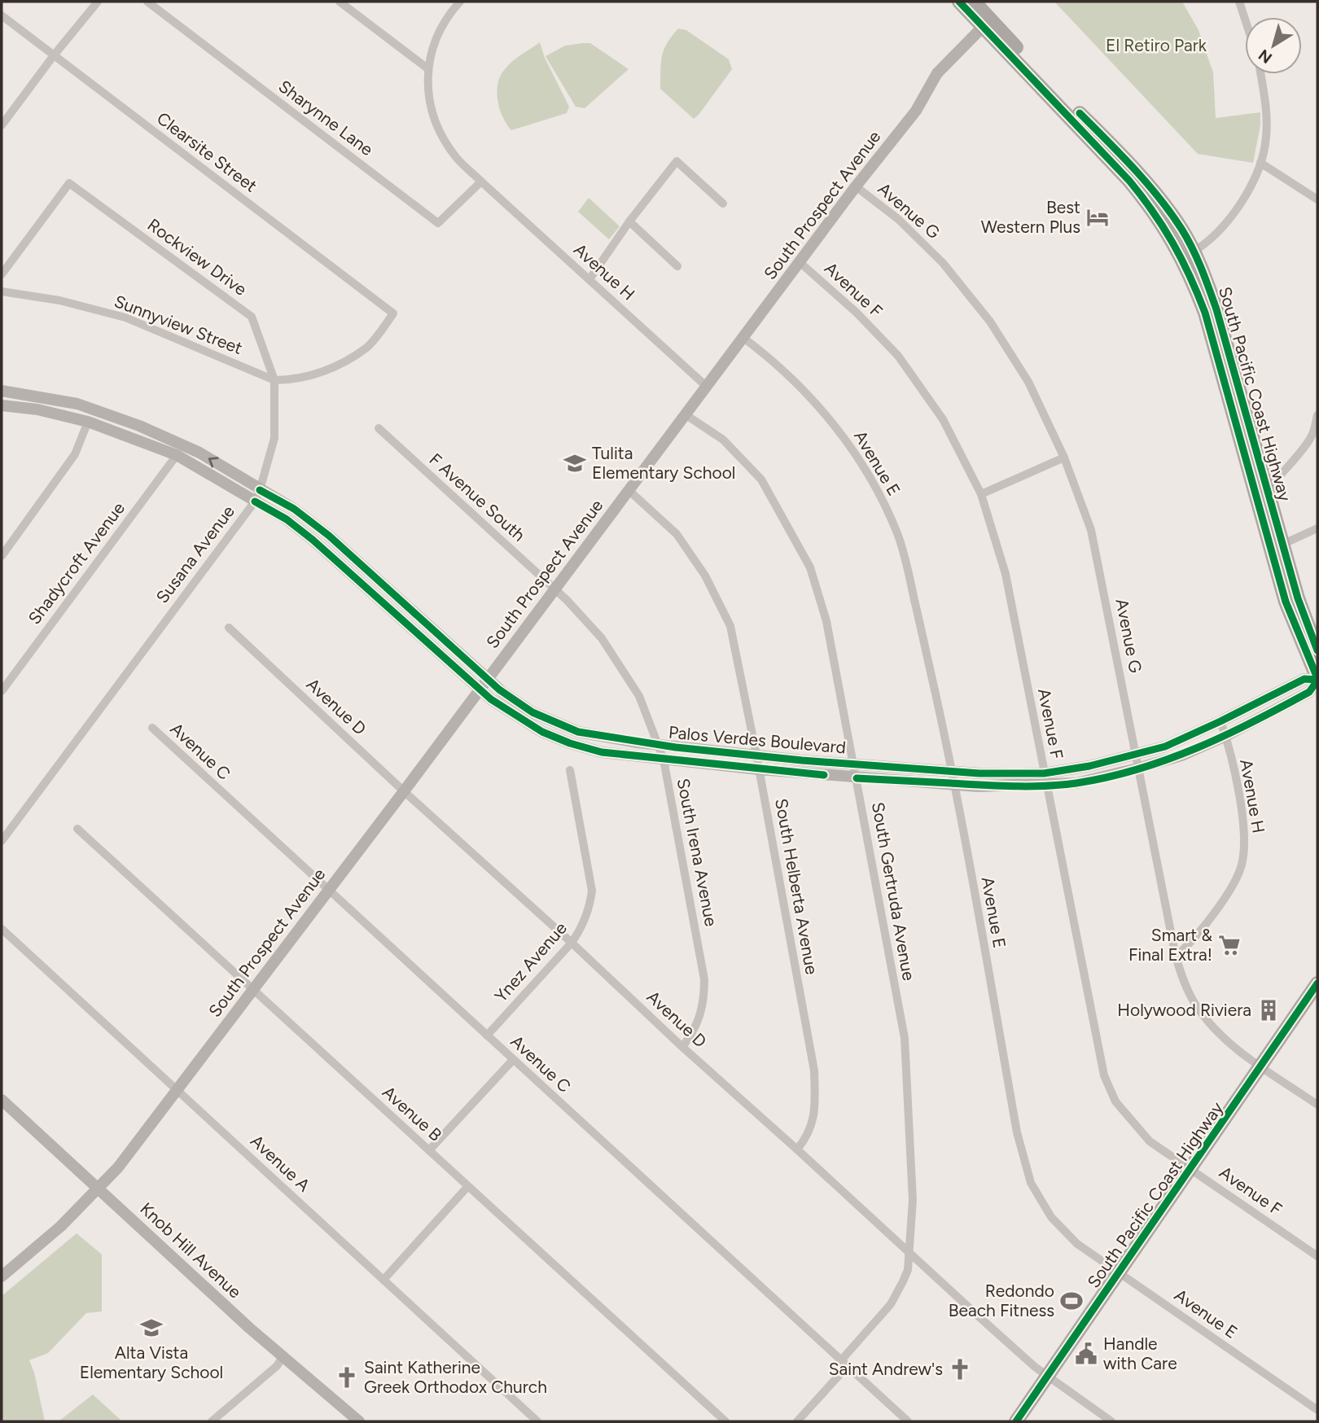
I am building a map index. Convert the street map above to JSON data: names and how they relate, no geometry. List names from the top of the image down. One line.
{"streets":{"highway":["South Pacific Coast Highway"],"main road":["South Prospect Avenue","Palos Verdes Boulevard","Knob Hill Avenue"],"street":["Sharynne Lane","Clearsite Street","Avenue G","Rockview Drive","Avenue H","Avenue F","Sunnyview Street","Avenue E","F Avenue South","Susana Avenue","Shadycroft Avenue","Avenue D","Avenue C","South Irena Avenue","South Helberta Avenue","South Gertruda Avenue","Ynez Avenue","Avenue B","Avenue A"]},"crossings":[["Sharynne Lane","Avenue H"],["Clearsite Street","Rockview Drive"],["Clearsite Street","Sunnyview Street"],["Clearsite Street","Susana Avenue"],["South Prospect Avenue","Avenue G"],["South Prospect Avenue","Avenue H"],["South Prospect Avenue","Avenue F"],["South Prospect Avenue","South Pacific Coast Highway"],["South Prospect Avenue","Avenue E"],["South Prospect Avenue","F Avenue South"],["South Prospect Avenue","Avenue D"],["South Prospect Avenue","Palos Verdes Boulevard"],["South Prospect Avenue","Avenue C"],["South Prospect Avenue","South Irena Avenue"],["South Prospect Avenue","South Helberta Avenue"],["South Prospect Avenue","South Gertruda Avenue"],["South Prospect Avenue","Avenue B"],["South Prospect Avenue","Avenue A"],["South Prospect Avenue","Knob Hill Avenue"],["Avenue G","Avenue H"],["Avenue G","South Pacific Coast Highway"],["Avenue G","Palos Verdes Boulevard"],["Rockview Drive","Sunnyview Street"],["Rockview Drive","Susana Avenue"],["Avenue H","Palos Verdes Boulevard"],["Avenue F","South Pacific Coast Highway"],["Avenue F","Palos Verdes Boulevard"],["Sunnyview Street","Susana Avenue"],["South Pacific Coast Highway","Avenue E"],["South Pacific Coast Highway","Avenue D"],["South Pacific Coast Highway","Palos Verdes Boulevard"],["Avenue E","Palos Verdes Boulevard"],["F Avenue South","South Irena Avenue"],["Susana Avenue","Palos Verdes Boulevard"],["Shadycroft Avenue","Palos Verdes Boulevard"],["Avenue D","South Irena Avenue"],["Avenue D","South Helberta Avenue"],["Avenue D","South Gertruda Avenue"],["Avenue D","Ynez Avenue"],["Palos Verdes Boulevard","South Irena Avenue"],["Palos Verdes Boulevard","South Helberta Avenue"],["Palos Verdes Boulevard","South Gertruda Avenue"],["Avenue C","South Gertruda Avenue"],["Avenue C","Ynez Avenue"]],"parks":["El Retiro Park"],"places":{"hotel":["Best Western Plus"],"school or university":["Tulita Elementary School","Alta Vista Elementary School"],"supermarket":["Smart & Final Extra!"],"building":["Holywood Riviera"],"sports":["Redondo Beach Fitness"],"public building":["Handle with Care"],"church":["Saint Andrew's","Saint Katherine Greek Orthodox Church"]},"north":"bottom left"}
